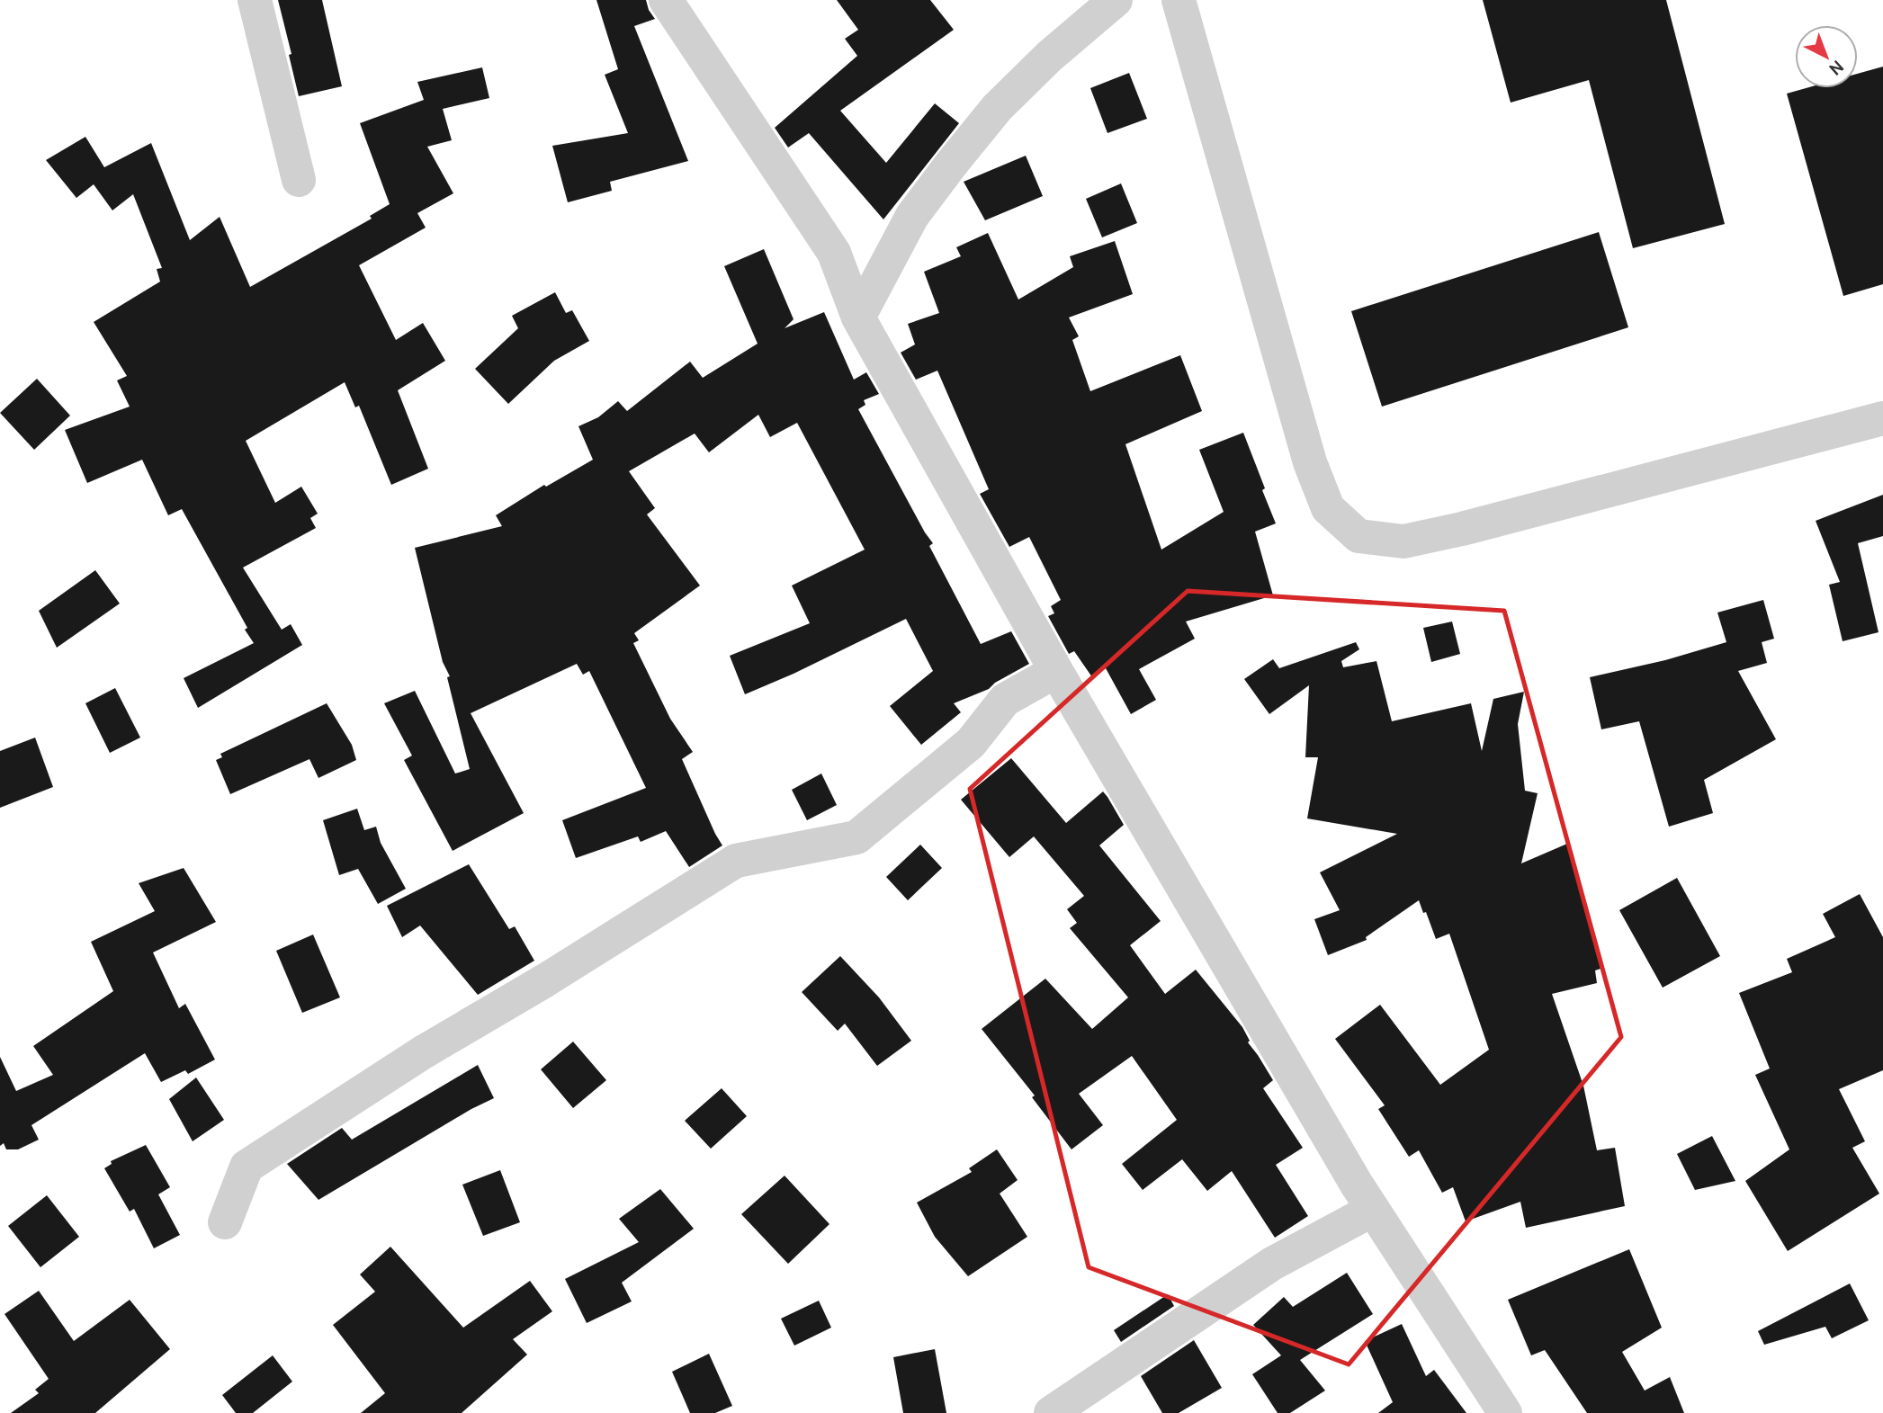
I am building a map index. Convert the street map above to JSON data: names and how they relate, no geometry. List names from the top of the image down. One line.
{"north":"bottom right"}
